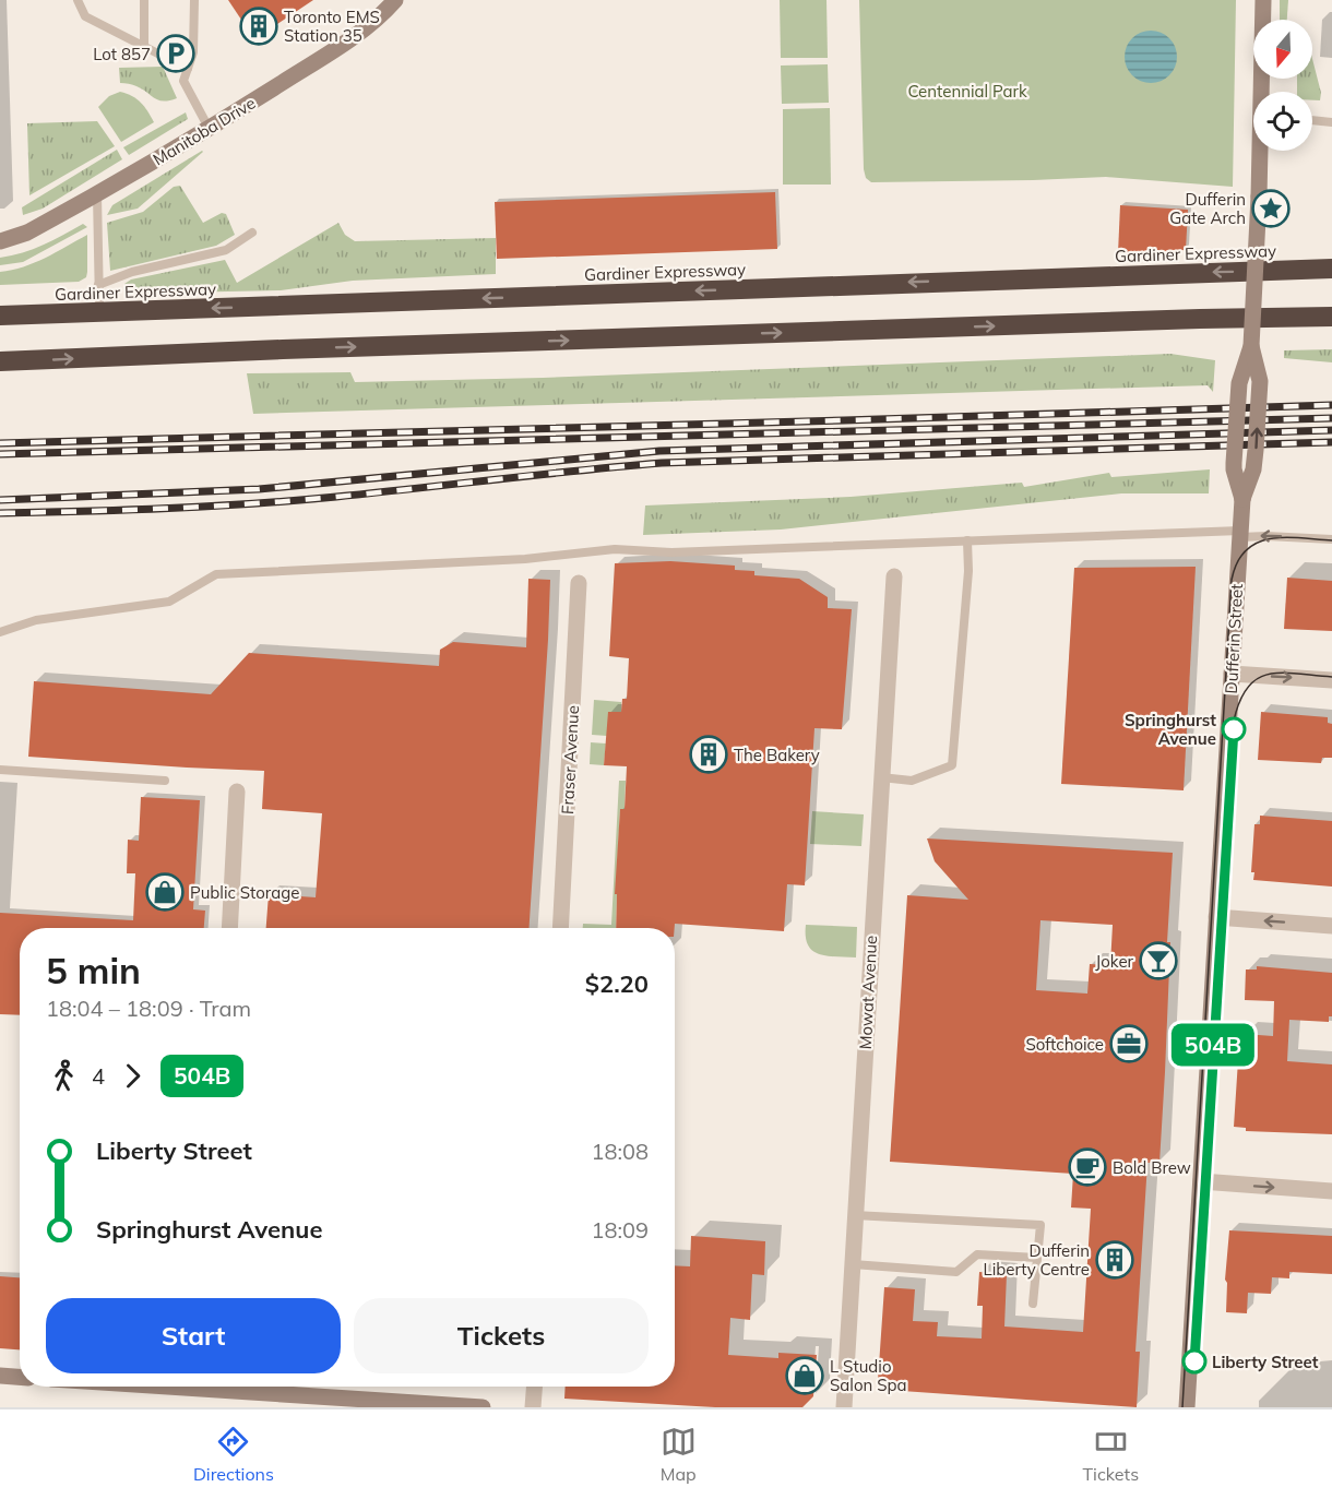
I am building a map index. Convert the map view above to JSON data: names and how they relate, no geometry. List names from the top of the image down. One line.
{"streets":{"highway":["Gardiner Expressway"],"street":["Manitoba Drive","Dufferin Street","Fraser Avenue","Mowat Avenue"]},"parks":["Centennial Park"],"places":{"building":["Toronto EMS Station 35","The Bakery","Dufferin Liberty Centre"],"parking":["Lot 857"],"place":["Dufferin Gate Arch"],"other":["Springhurst Avenue","Liberty Street"],"shop":["Public Storage","L Studio Salon Spa"],"bar":["Joker"],"office":["Softchoice"],"cafe":["Bold Brew"]},"lines":["tram line 504B"],"north":"bottom","page":{"on_map":"504B","heading":["5 min","18:04 – 18:09 · Tram","$2.20"],"legs":["4","504B"],"list":[{"name":"Liberty Street","value":"18:08"},{"name":"Springhurst Avenue","value":"18:09"}],"buttons":["Start","Tickets"],"tabs":["Directions","Map","Tickets"]}}
